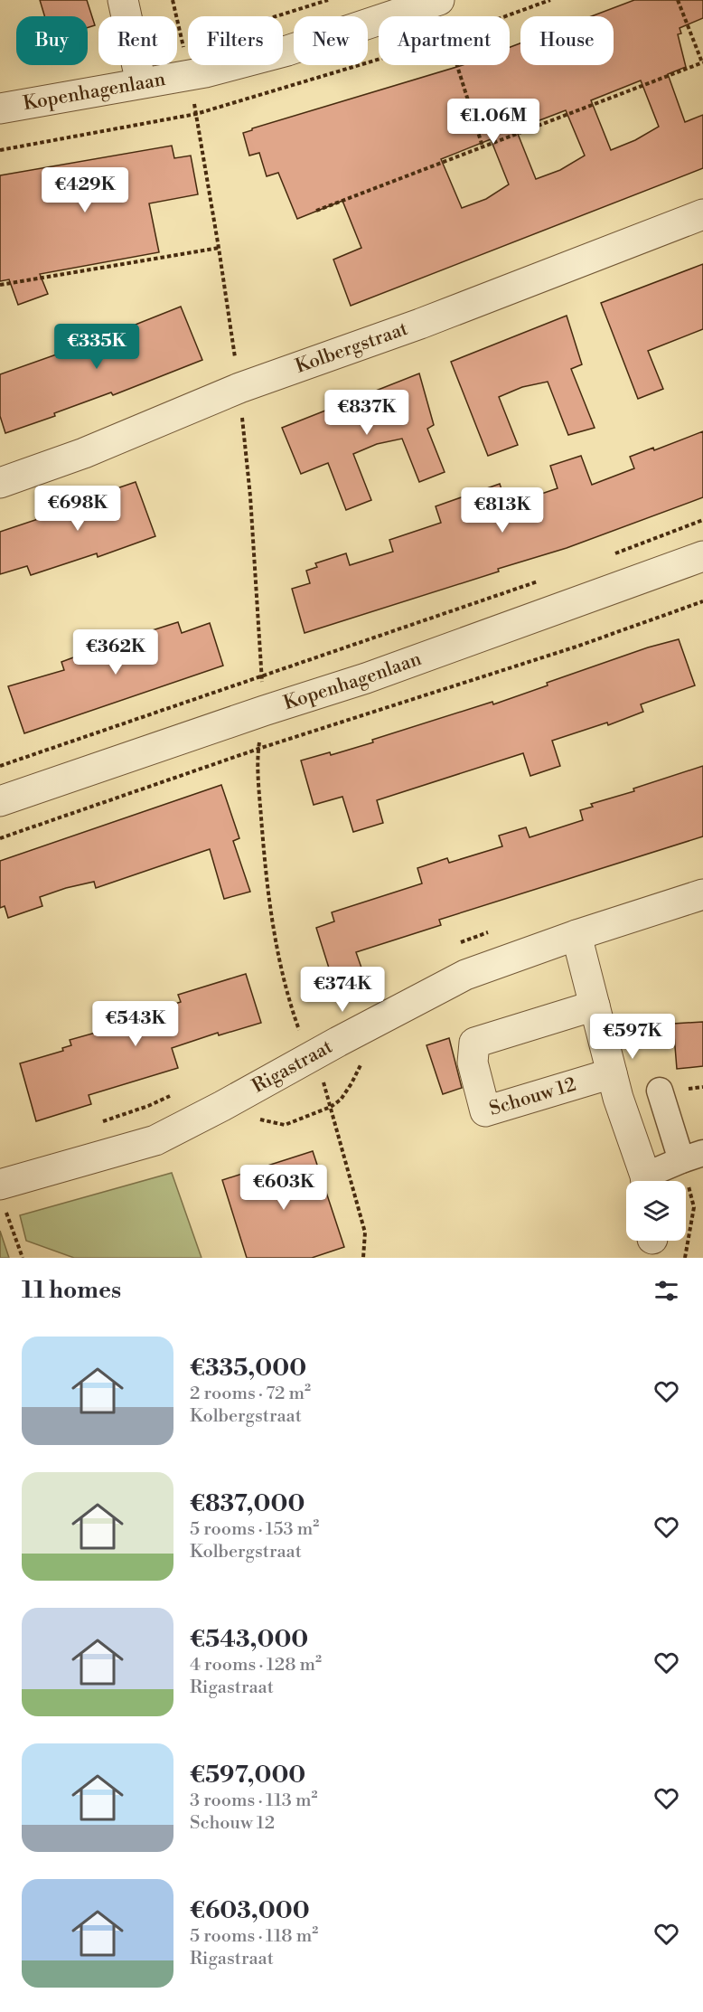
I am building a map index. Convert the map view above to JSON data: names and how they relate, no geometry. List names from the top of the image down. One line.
{"streets":{"street":["Kopenhagenlaan","Kolbergstraat","Rigastraat","Schouw 12"]},"page":{"chip":["Buy","Rent","Filters","New","Apartment","House"],"price":["€1.06M","€429K","€335K","€837K","€698K","€813K","€362K","€374K","€543K","€597K","€603K"],"heading":"11 homes","list":[{"name":"€335,000","note":"2 rooms · 72 m² · Kolbergstraat"},{"name":"€837,000","note":"5 rooms · 153 m² · Kolbergstraat"},{"name":"€543,000","note":"4 rooms · 128 m² · Rigastraat"},{"name":"€597,000","note":"3 rooms · 113 m² · Schouw 12"},{"name":"€603,000","note":"5 rooms · 118 m² · Rigastraat"}]}}
